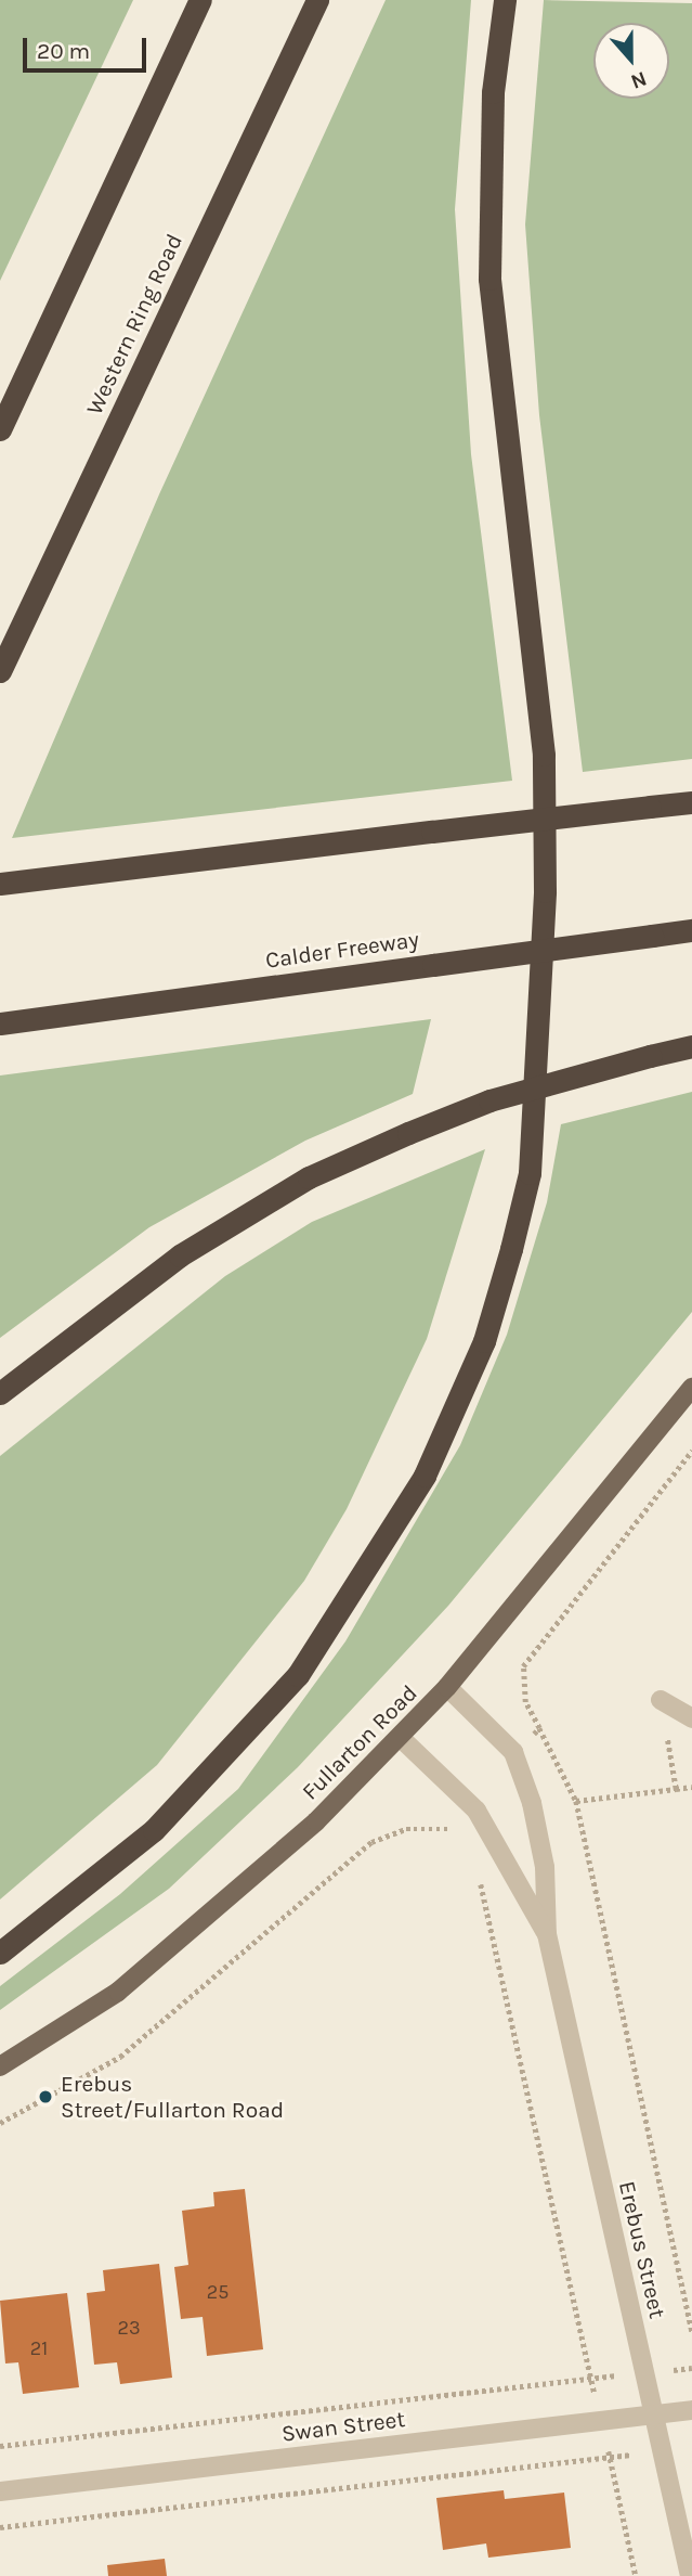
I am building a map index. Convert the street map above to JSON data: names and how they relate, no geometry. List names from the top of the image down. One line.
{"streets":{"highway":["Western Ring Road","Calder Freeway"],"main road":["Fullarton Road"],"street":["Erebus Street","Swan Street"]},"crossings":[["Fullarton Road","Erebus Street"],["Erebus Street","Swan Street"]],"places":["Erebus Street/Fullarton Road"],"house_numbers":["25","23","21"],"scale_bar":"20 m","north":"bottom"}
